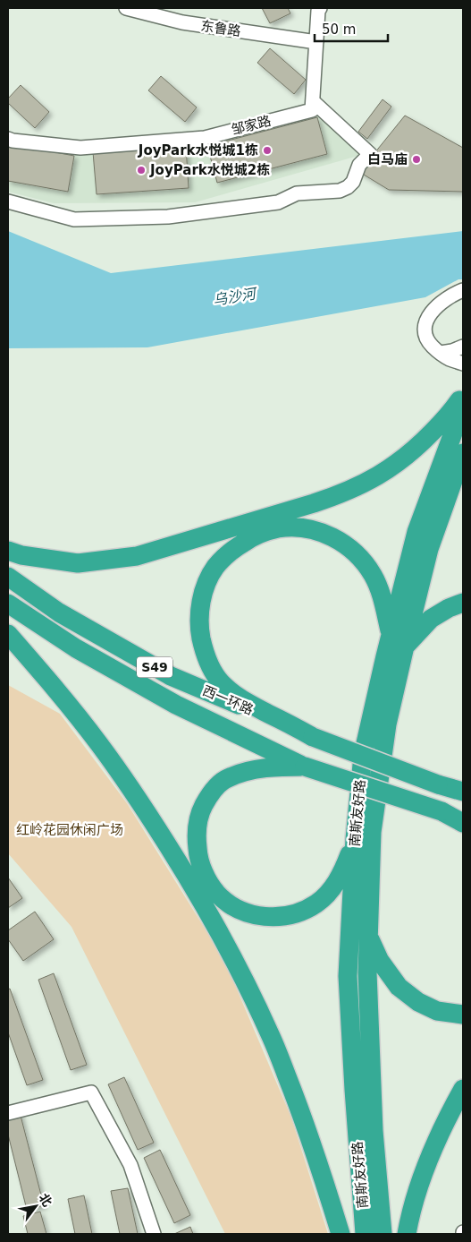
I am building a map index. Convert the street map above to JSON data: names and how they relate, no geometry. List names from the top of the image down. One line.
{"streets":{"highway":["S49","西一环路","南斯友好路"],"street":["东鲁路","邹家路"]},"water":["乌沙河"],"parks":["红岭花园休闲广场"],"places":["JoyPark水悦城1栋","白马庙","JoyPark水悦城2栋"],"scale_bar":"50 m","north":"top right"}
